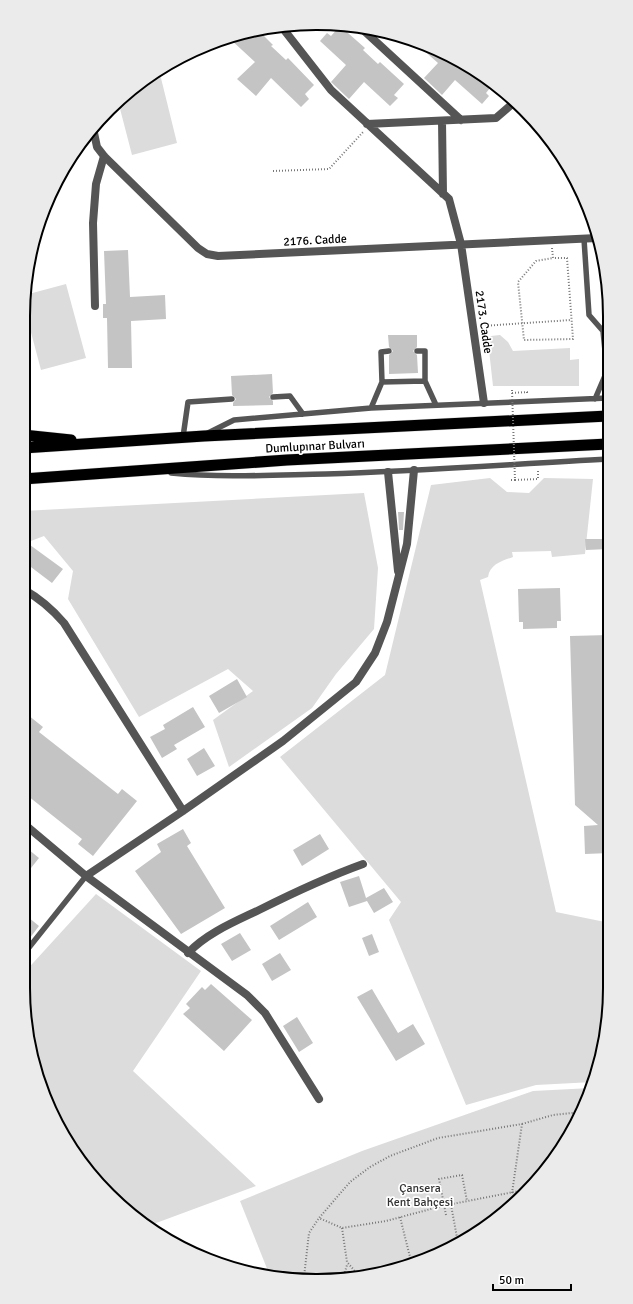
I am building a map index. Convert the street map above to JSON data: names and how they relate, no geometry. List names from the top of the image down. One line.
{"streets":{"highway":["Dumlupınar Bulvarı"],"street":["2176. Cadde","2173. Cadde"]},"crossings":[["2176. Cadde","2173. Cadde"]],"parks":["Çansera Kent Bahçesi"],"scale_bar":"50 m"}
